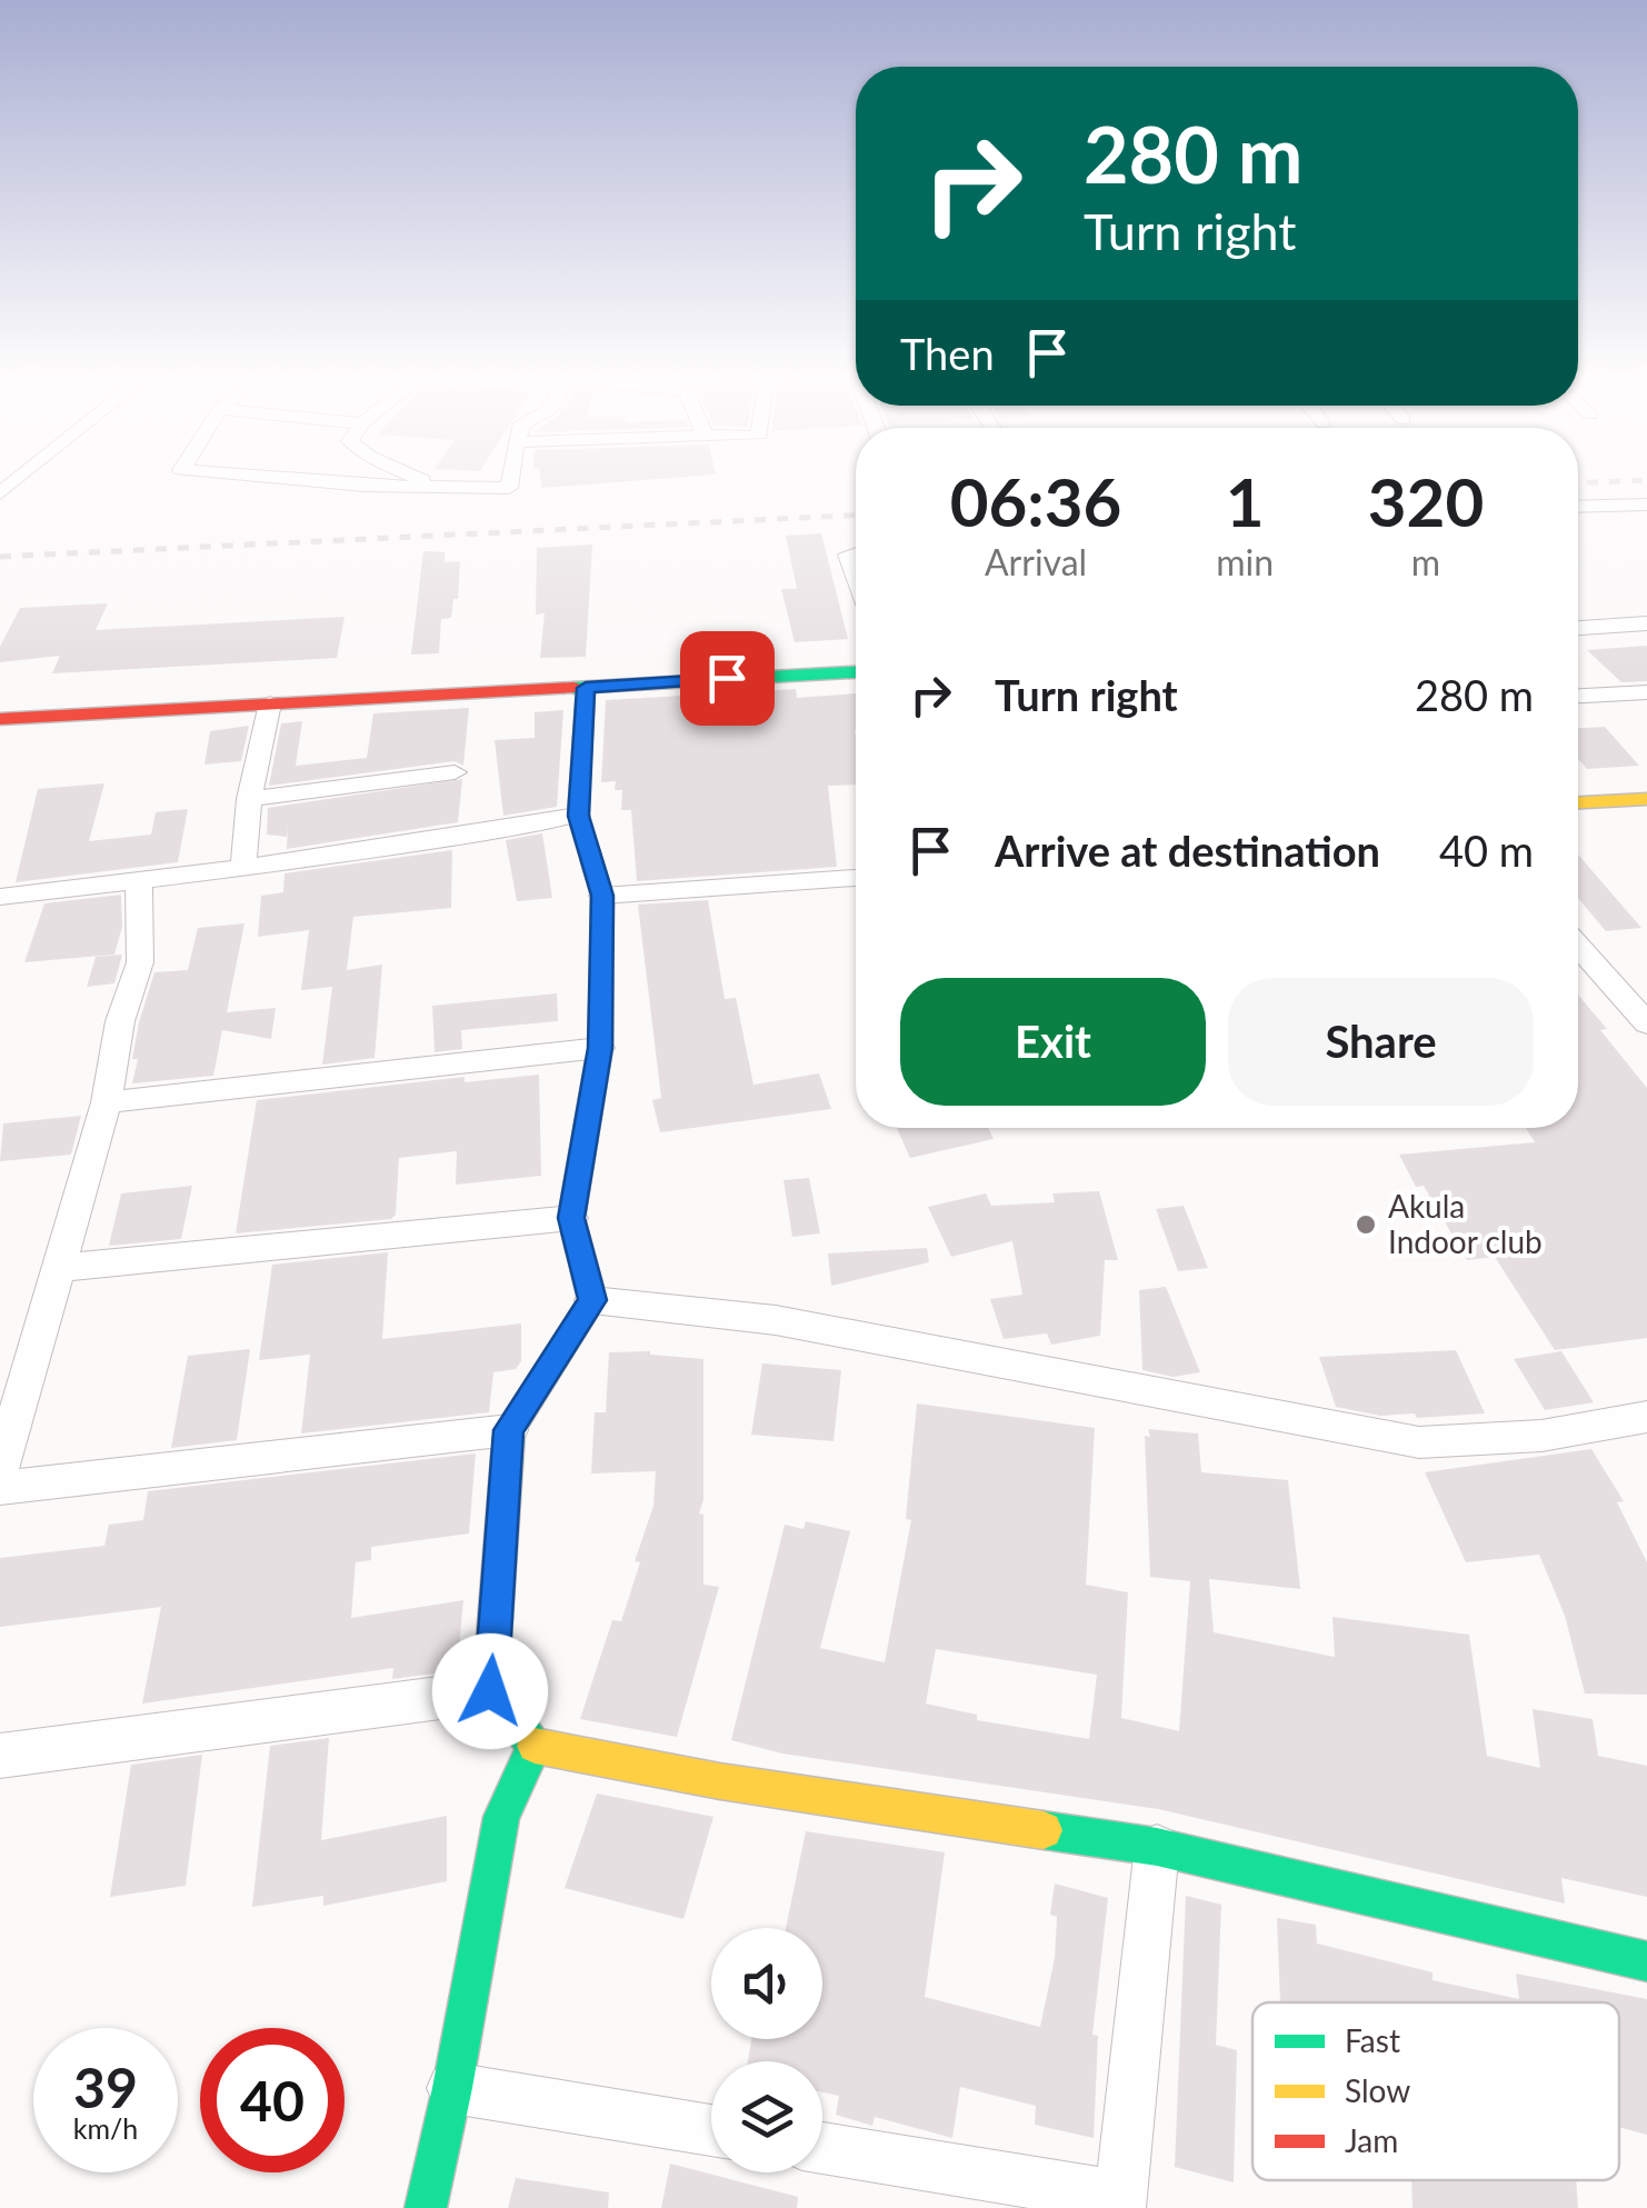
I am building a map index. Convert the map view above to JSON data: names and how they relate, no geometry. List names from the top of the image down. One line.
{"places":["Akula Indoor club"],"legend":["Fast","Slow","Jam"],"page":{"turn":["280 m","Turn right"],"then":"Then","eta":["06:36","Arrival","1","min","320","m"],"list":[{"name":"Turn right","value":"280 m"},{"name":"Arrive at destination","value":"40 m"}],"buttons":["Exit","Share"],"speed":"39 km/h","limit":"40"}}
